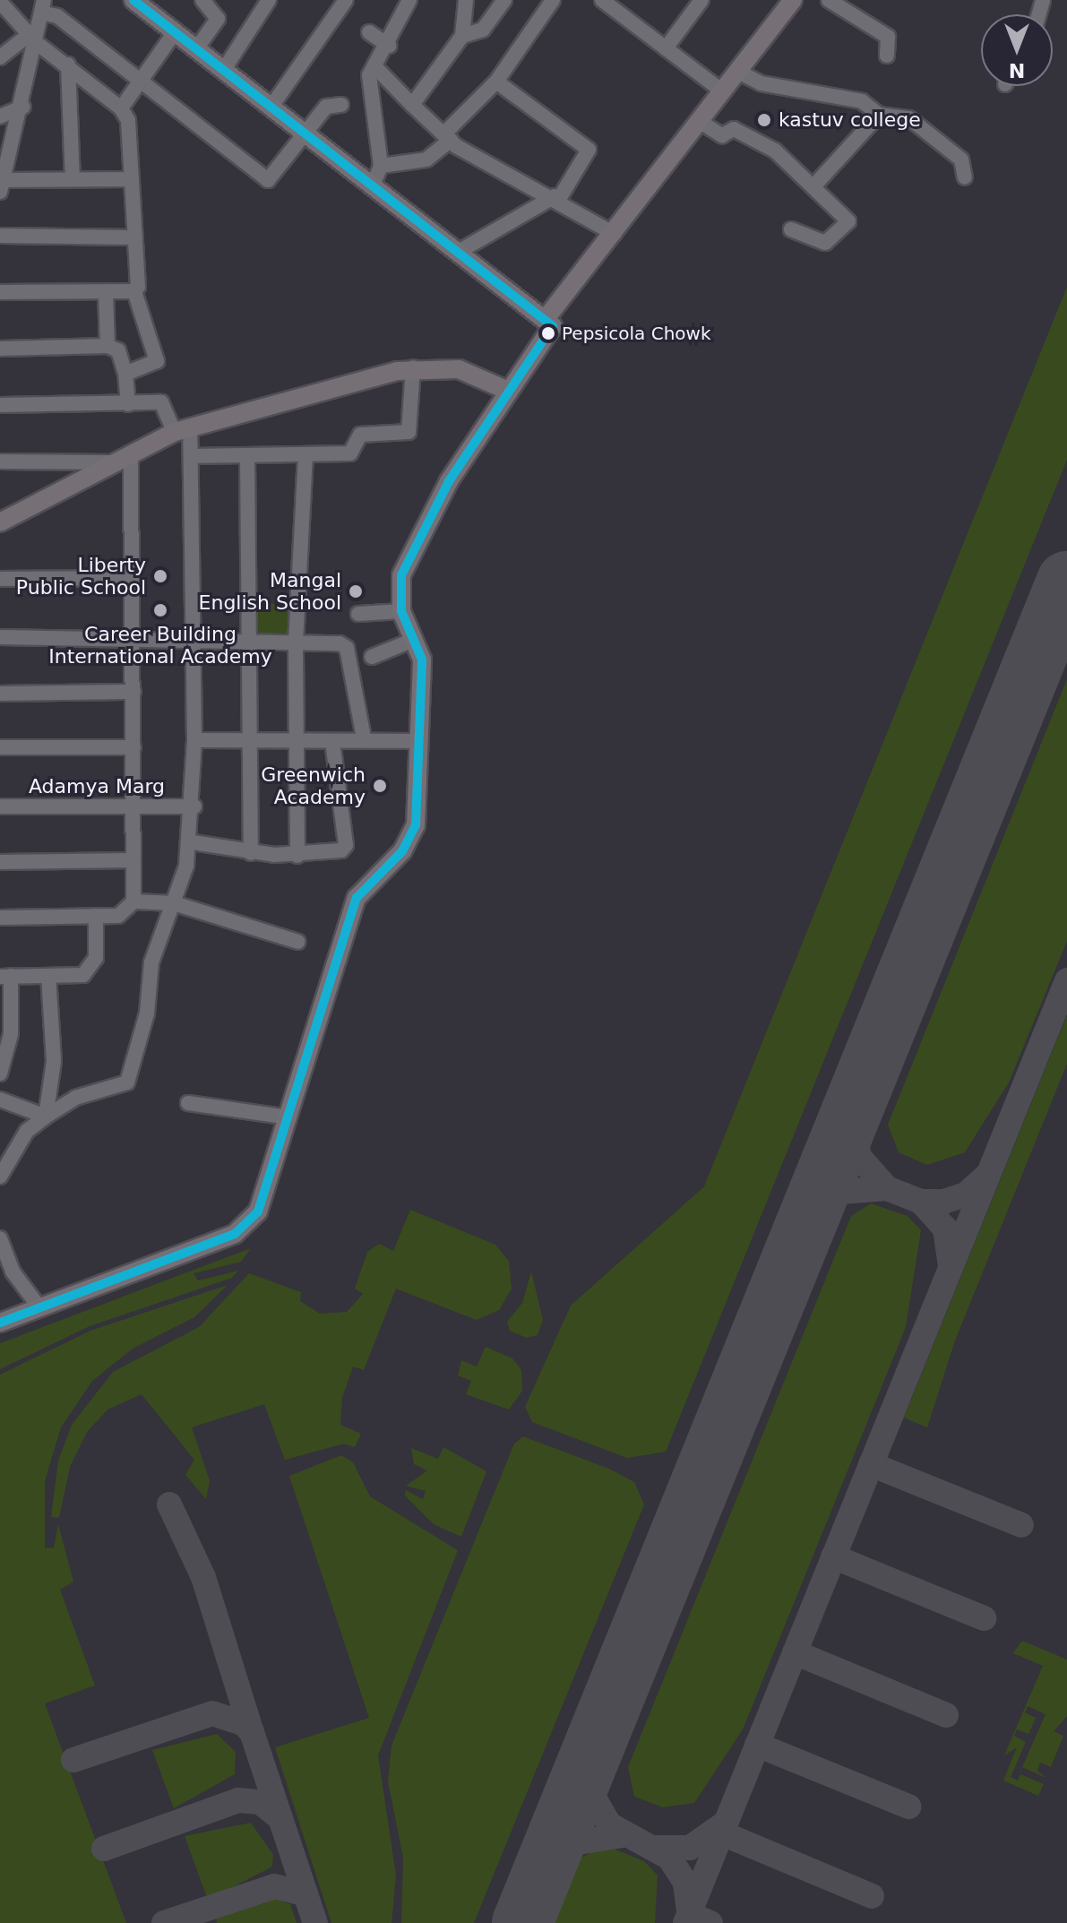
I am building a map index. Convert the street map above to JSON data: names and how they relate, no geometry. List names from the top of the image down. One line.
{"streets":{"street":["Adamya Marg"]},"places":["kastuv college","Pepsicola Chowk","Liberty Public School","Mangal English School","Career Building International Academy","Greenwich Academy"],"north":"bottom"}
